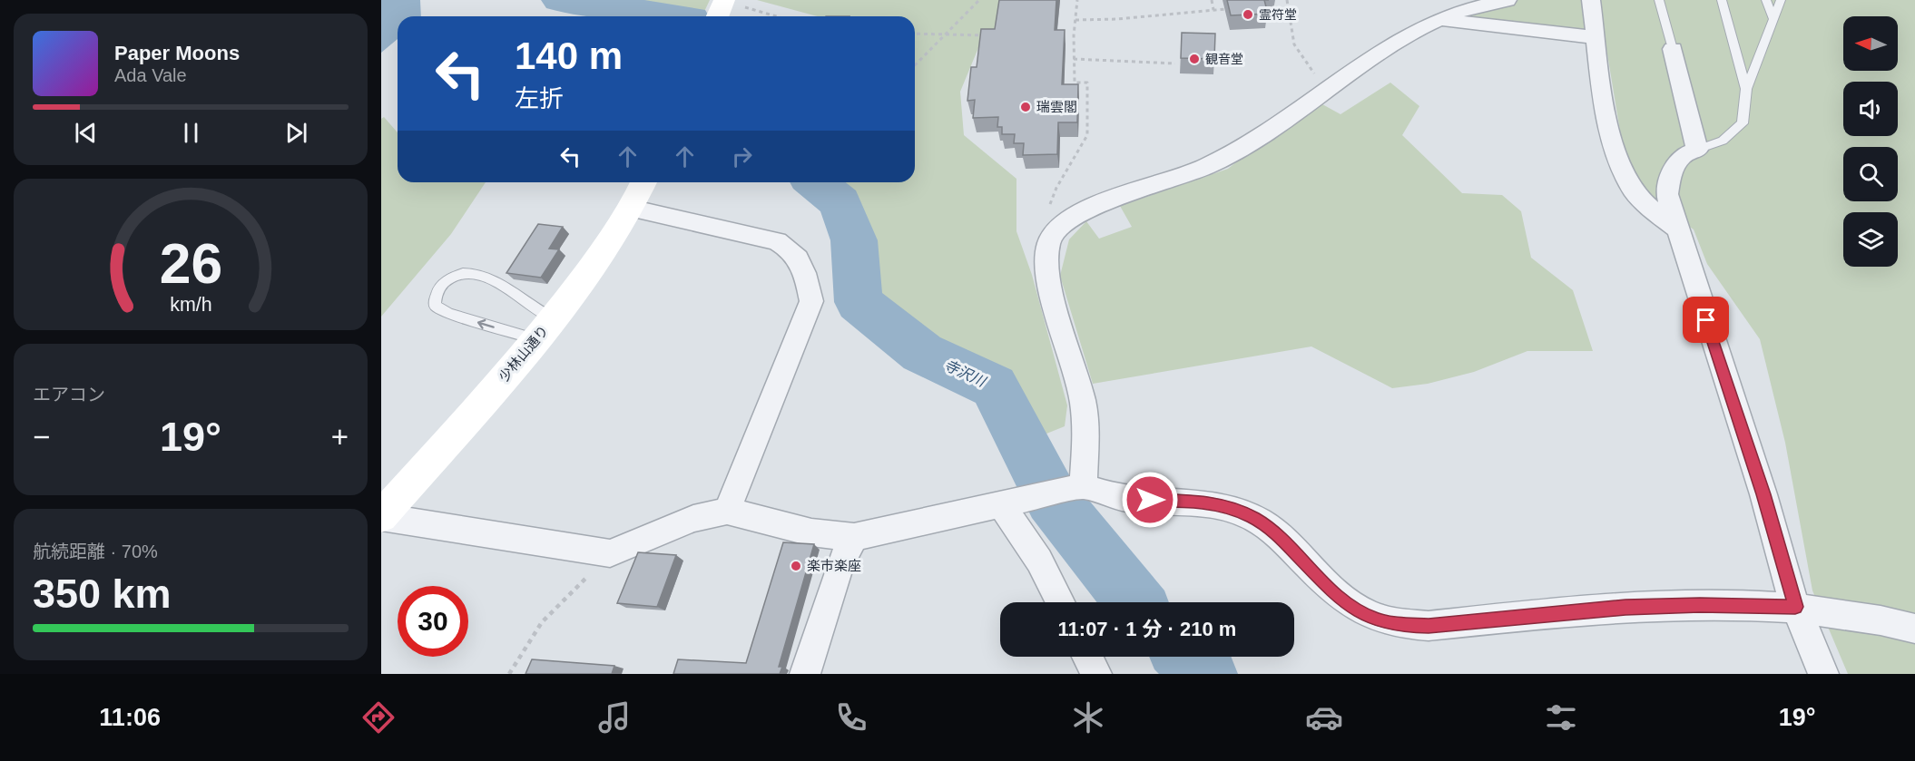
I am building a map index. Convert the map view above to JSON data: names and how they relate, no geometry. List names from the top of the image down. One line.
{"streets":{"street":["少林山通り"]},"water":["寺沢川"],"places":["霊符堂","観音堂","瑞雲閣","楽市楽座"],"north":"left","page":{"turn":["140 m","左折"],"song":["Paper Moons","Ada Vale"],"tile":["エアコン",["航続距離 · 70%","350 km"]],"heat":["−","19°","+"],"limit":"30","trip":"11:07 · 1 分 · 210 m","tabs":["11:06","19°"],"gauge":["26","km/h"]}}
